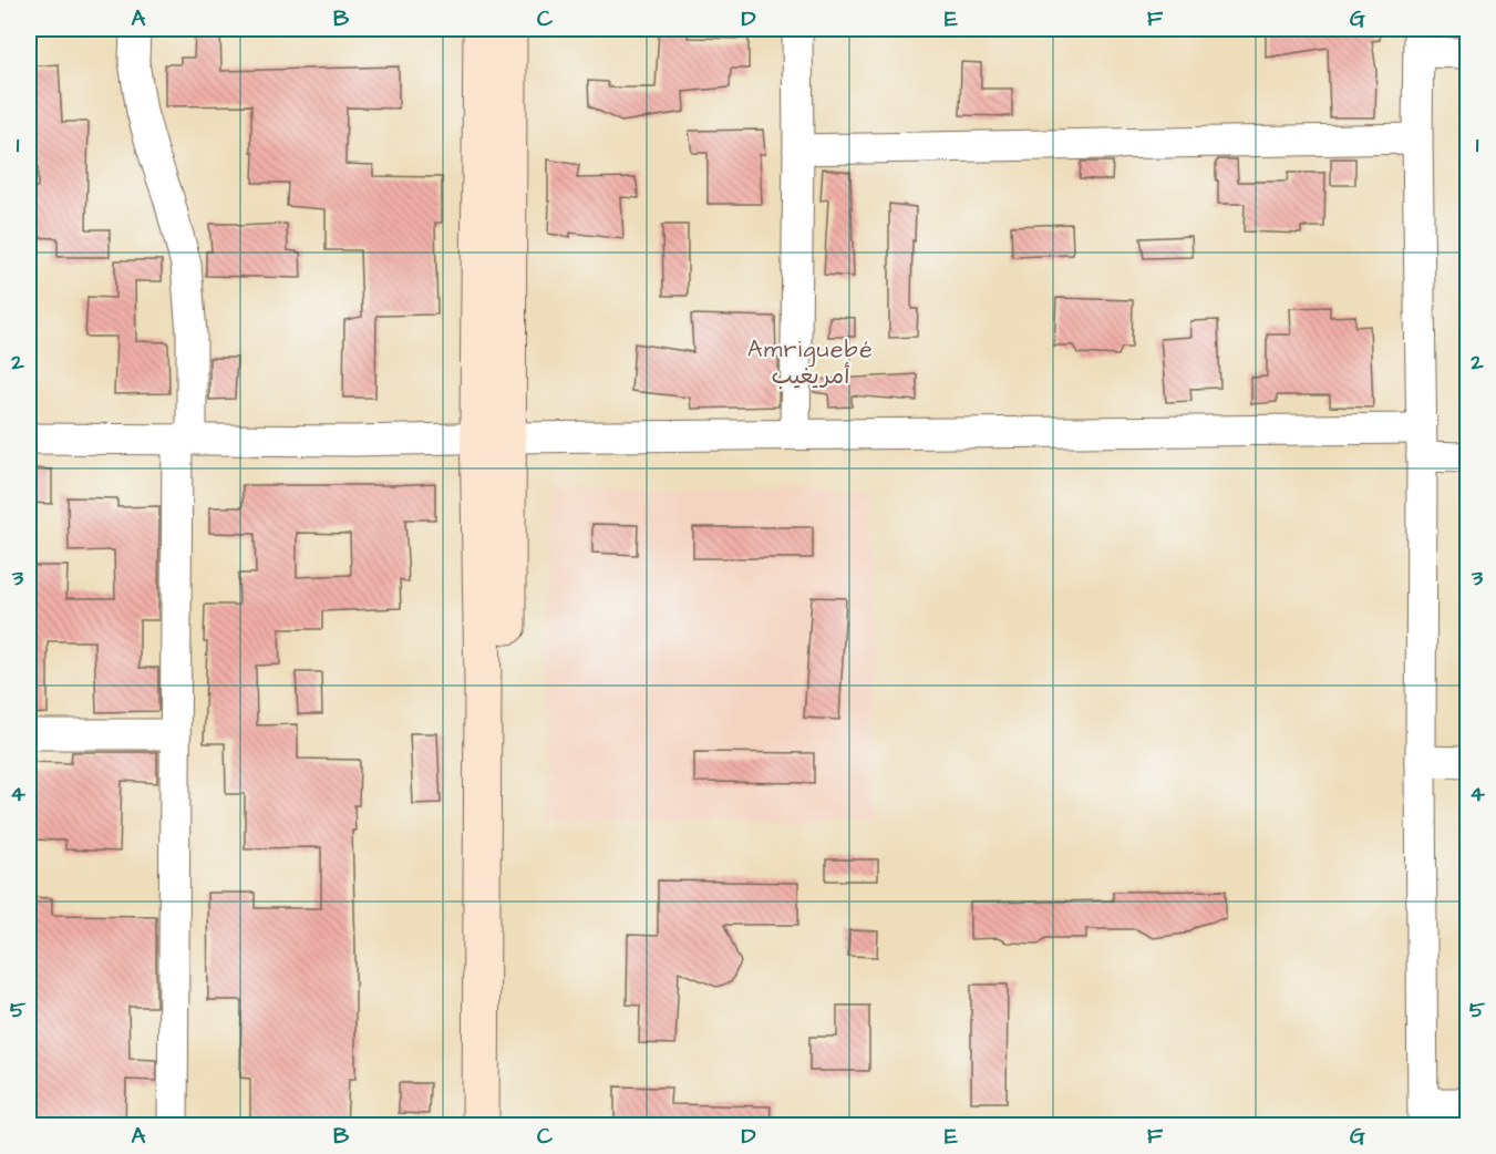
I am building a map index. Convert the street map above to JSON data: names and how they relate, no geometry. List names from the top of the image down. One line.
{"districts":["Amriguebé أمريغيب"],"grid":{"columns":["A","B","C","D","E","F","G"],"rows":["1","2","3","4","5"]}}
